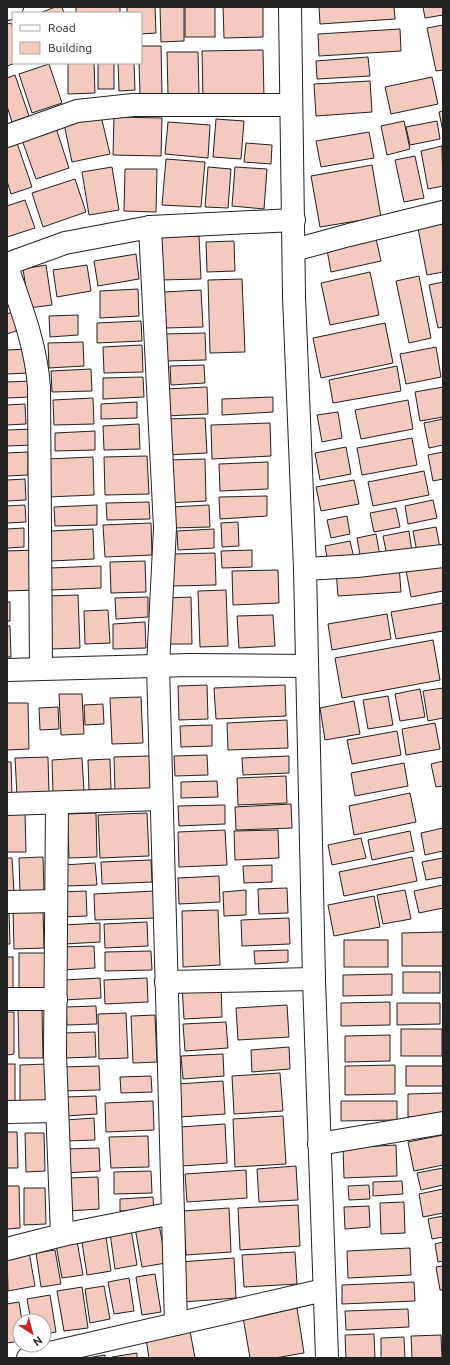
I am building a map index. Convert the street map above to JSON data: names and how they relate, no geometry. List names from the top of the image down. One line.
{"legend":["Road","Building"],"north":"bottom right"}
